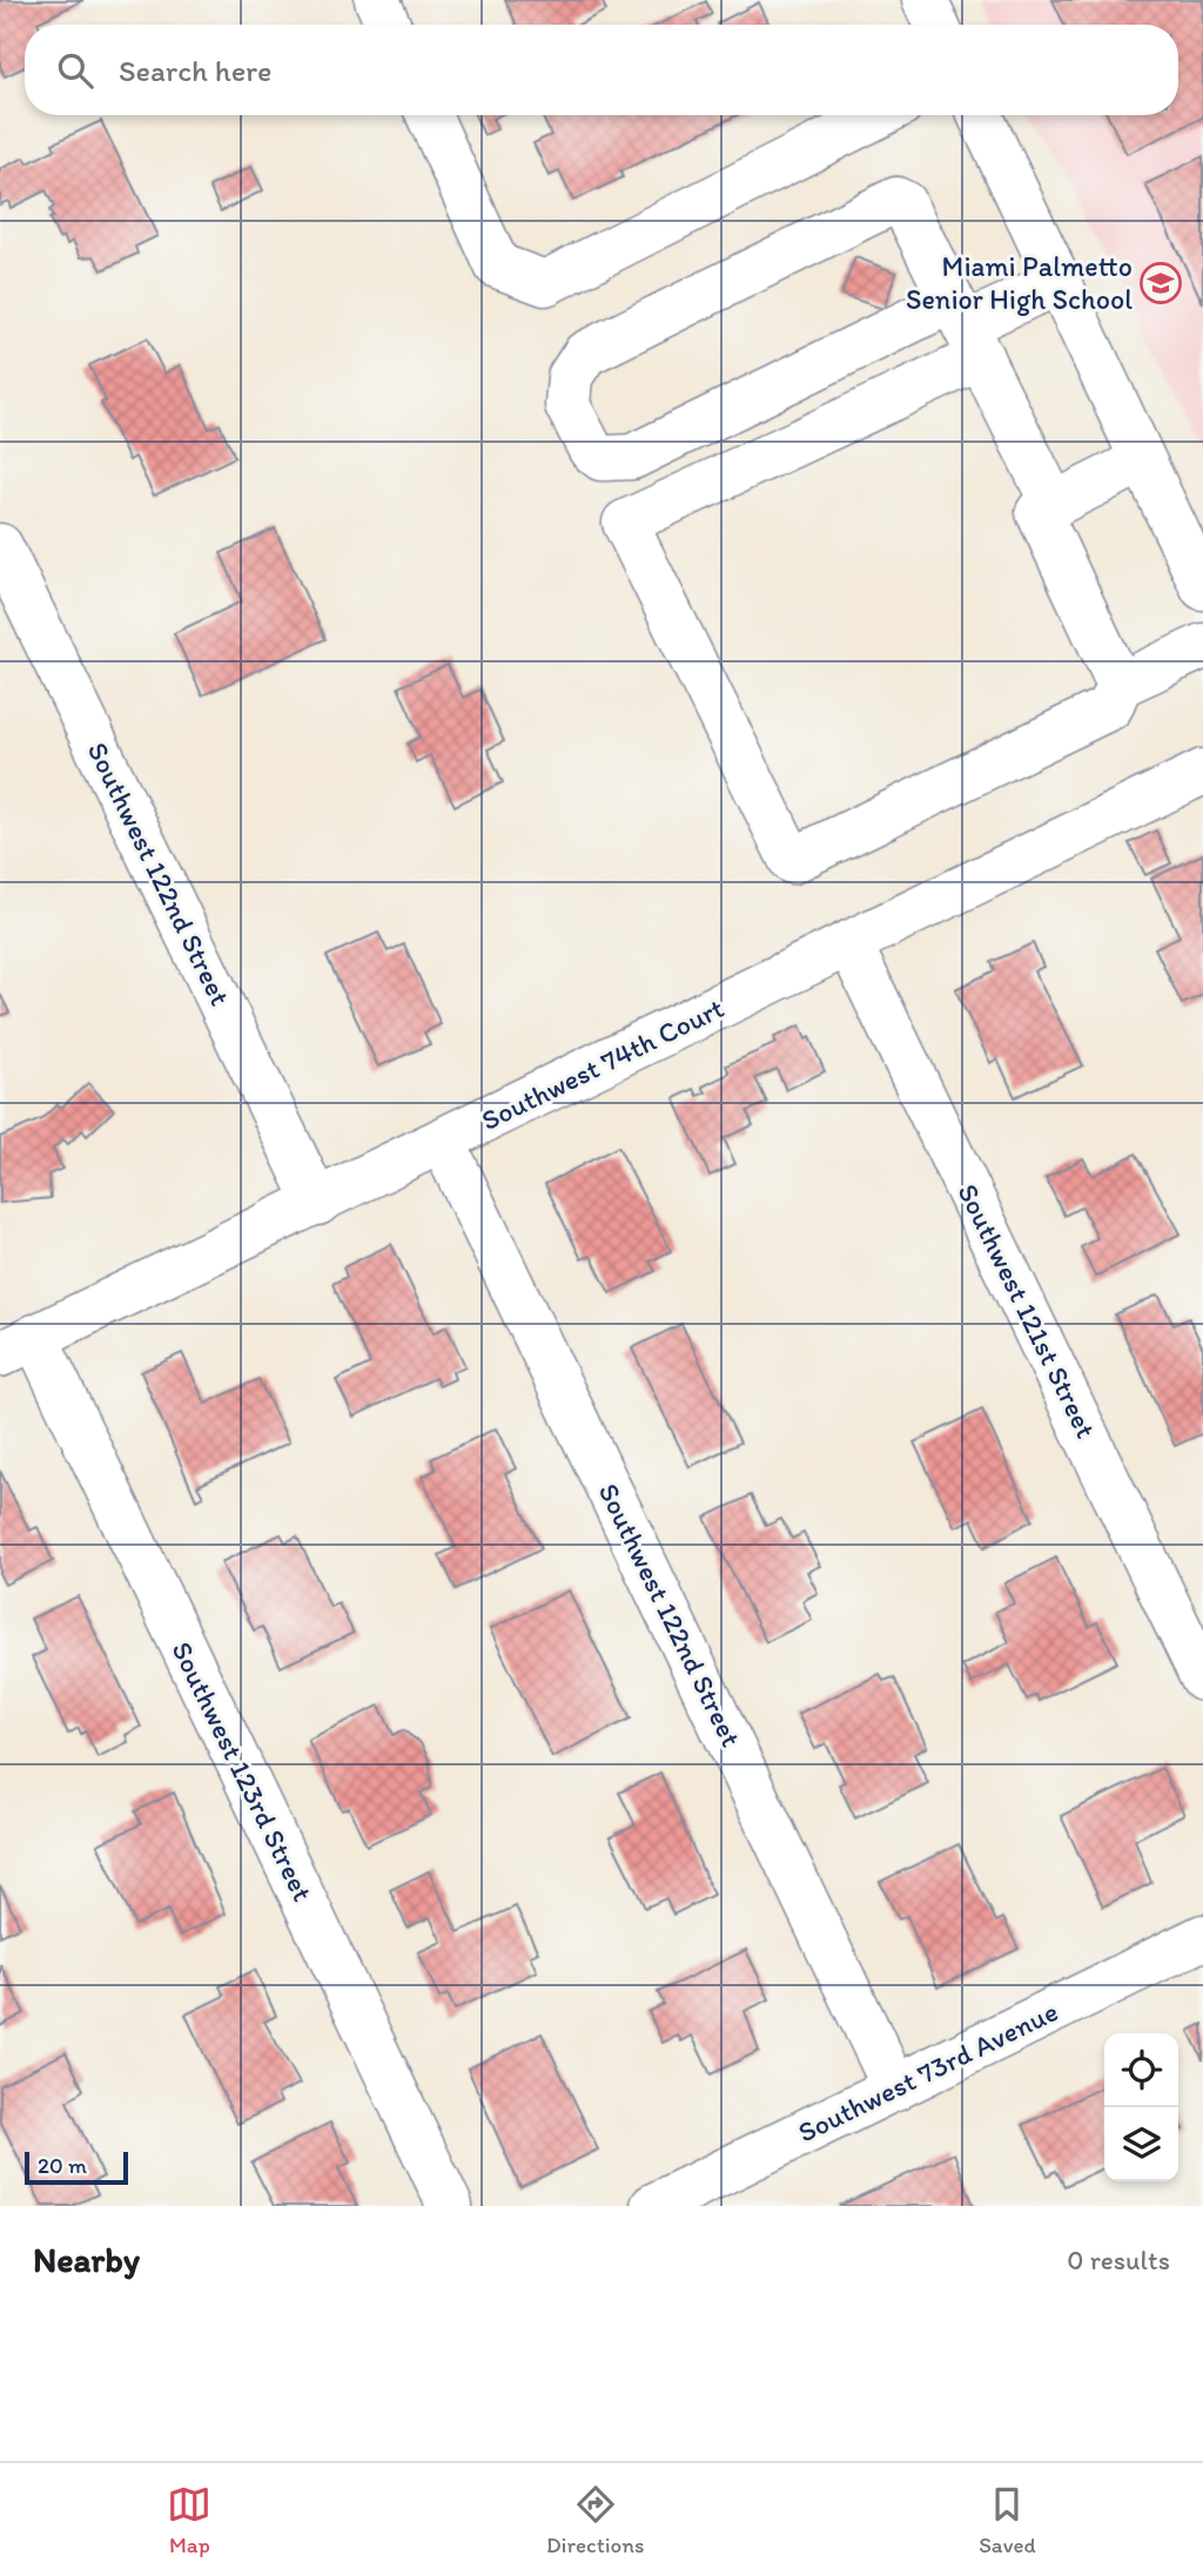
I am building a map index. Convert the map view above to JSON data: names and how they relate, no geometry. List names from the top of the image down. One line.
{"streets":{"street":["Southwest 122nd Street","Southwest 74th Court","Southwest 121st Street","Southwest 123rd Street","Southwest 73rd Avenue"]},"crossings":[["Southwest 122nd Street","Southwest 74th Court"],["Southwest 122nd Street","Southwest 73rd Avenue"],["Southwest 74th Court","Southwest 121st Street"],["Southwest 74th Court","Southwest 123rd Street"]],"places":{"school or university":["Miami Palmetto Senior High School"]},"scale_bar":"20 m","page":{"search":"Search here","scale":"20 m","heading":["Nearby","0 results"],"nav":["Map","Directions","Saved"]}}
